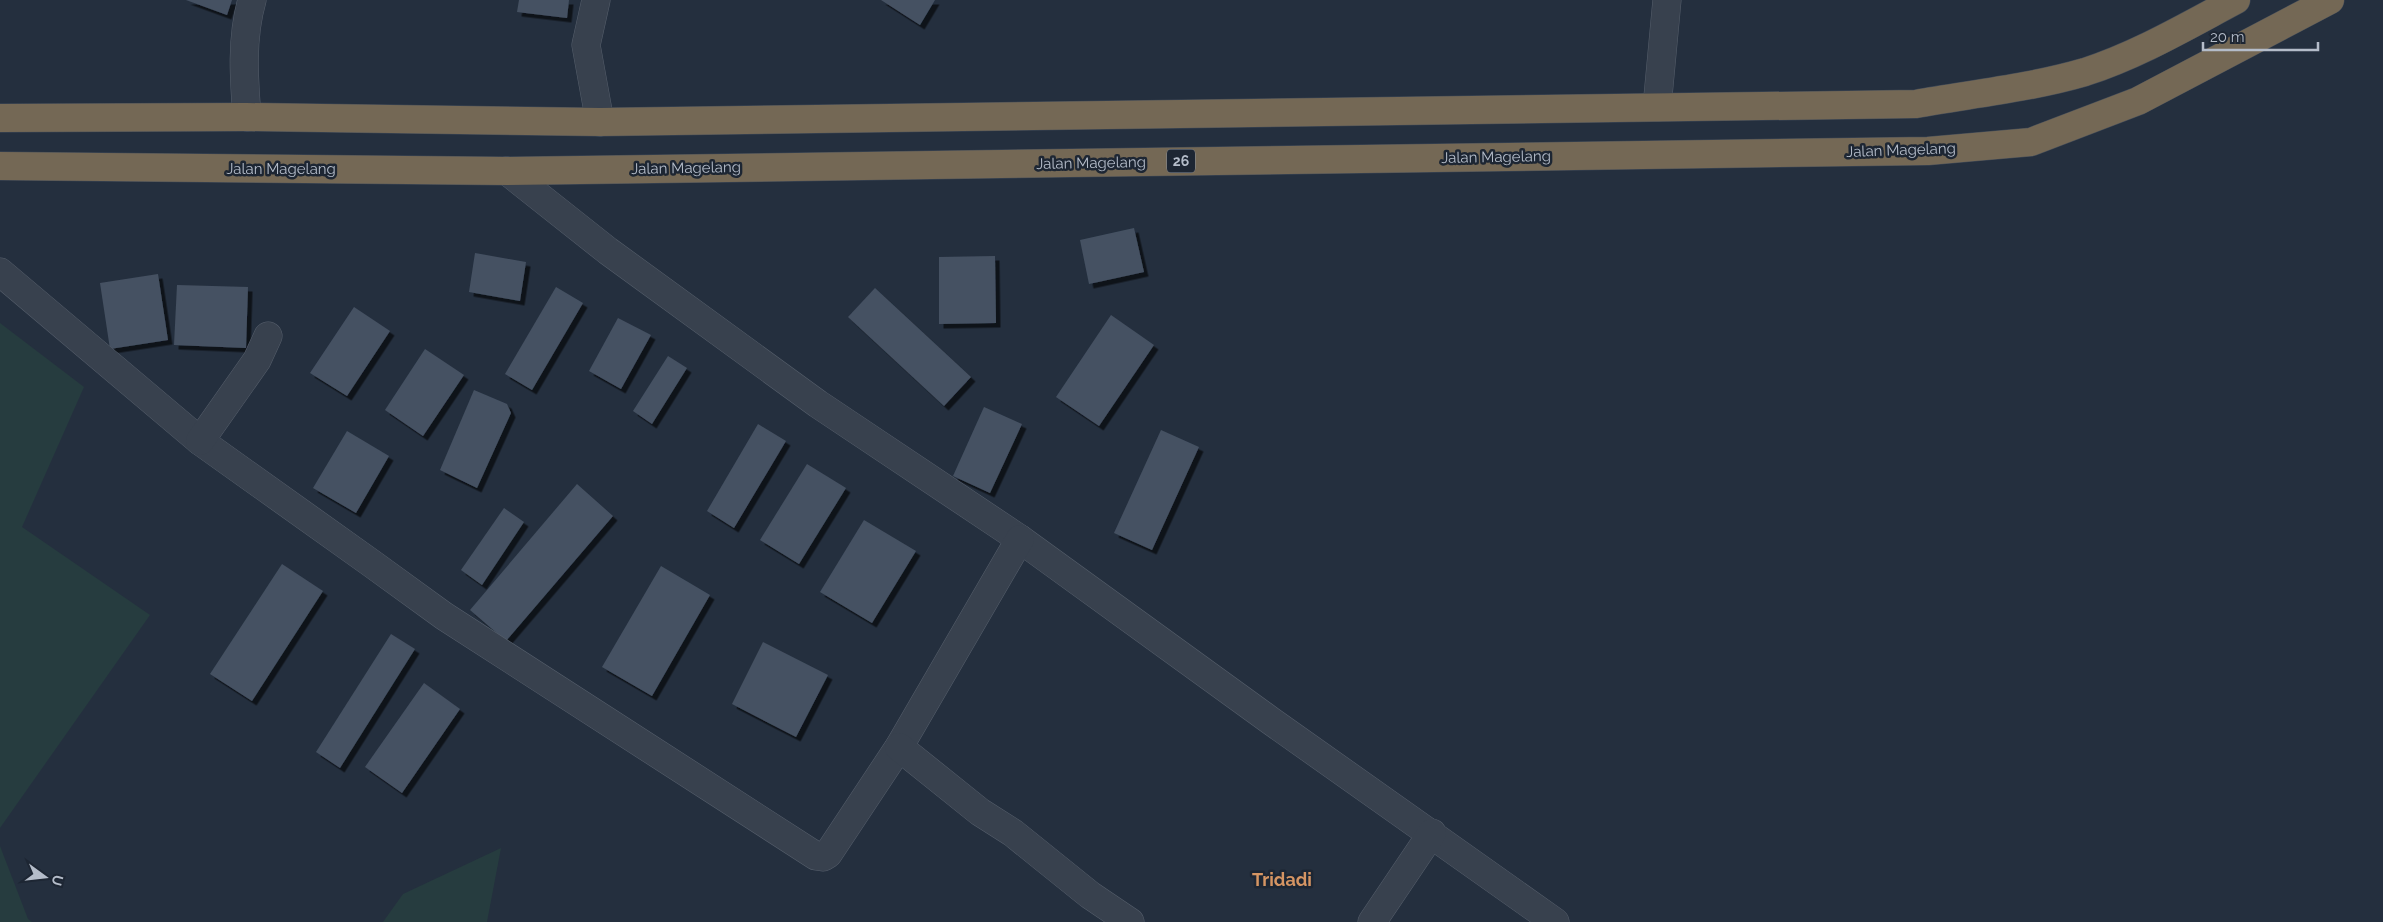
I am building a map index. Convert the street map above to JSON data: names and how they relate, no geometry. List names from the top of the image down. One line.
{"streets":{"highway":["Jalan Magelang","26"]},"districts":["Tridadi"],"scale_bar":"20 m","north":"right"}
